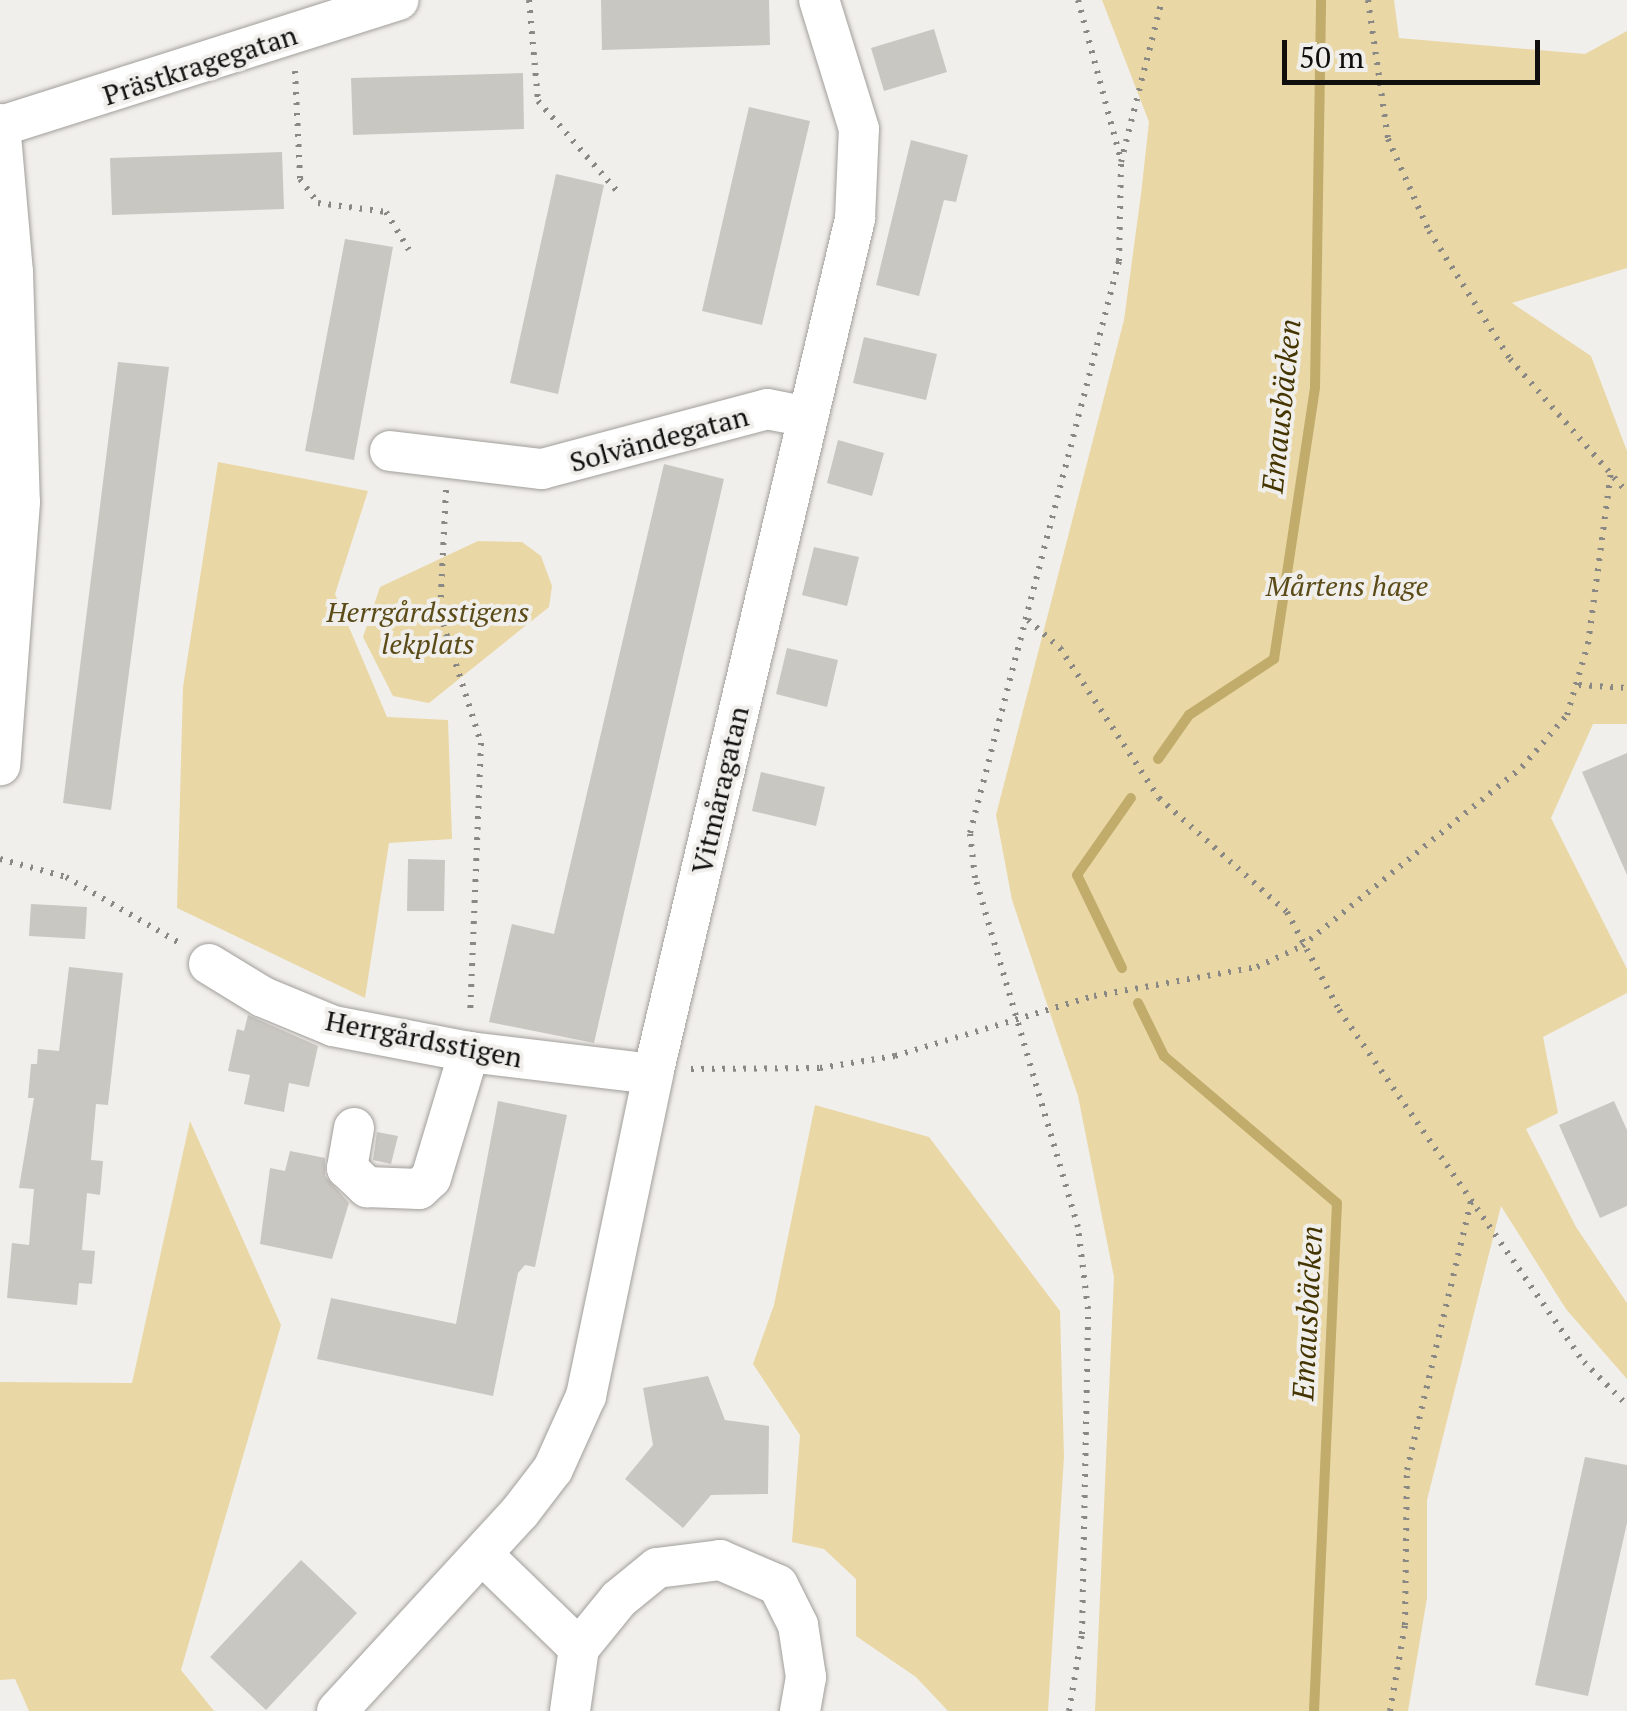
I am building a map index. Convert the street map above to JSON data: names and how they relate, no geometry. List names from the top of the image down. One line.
{"streets":{"street":["Prästkragegatan","Solvändegatan","Vitmåragatan","Herrgårdsstigen"]},"crossings":[["Solvändegatan","Vitmåragatan"],["Vitmåragatan","Herrgårdsstigen"]],"water":["Emausbäcken"],"parks":["Mårtens hage","Herrgårdsstigens lekplats"],"scale_bar":"50 m"}
